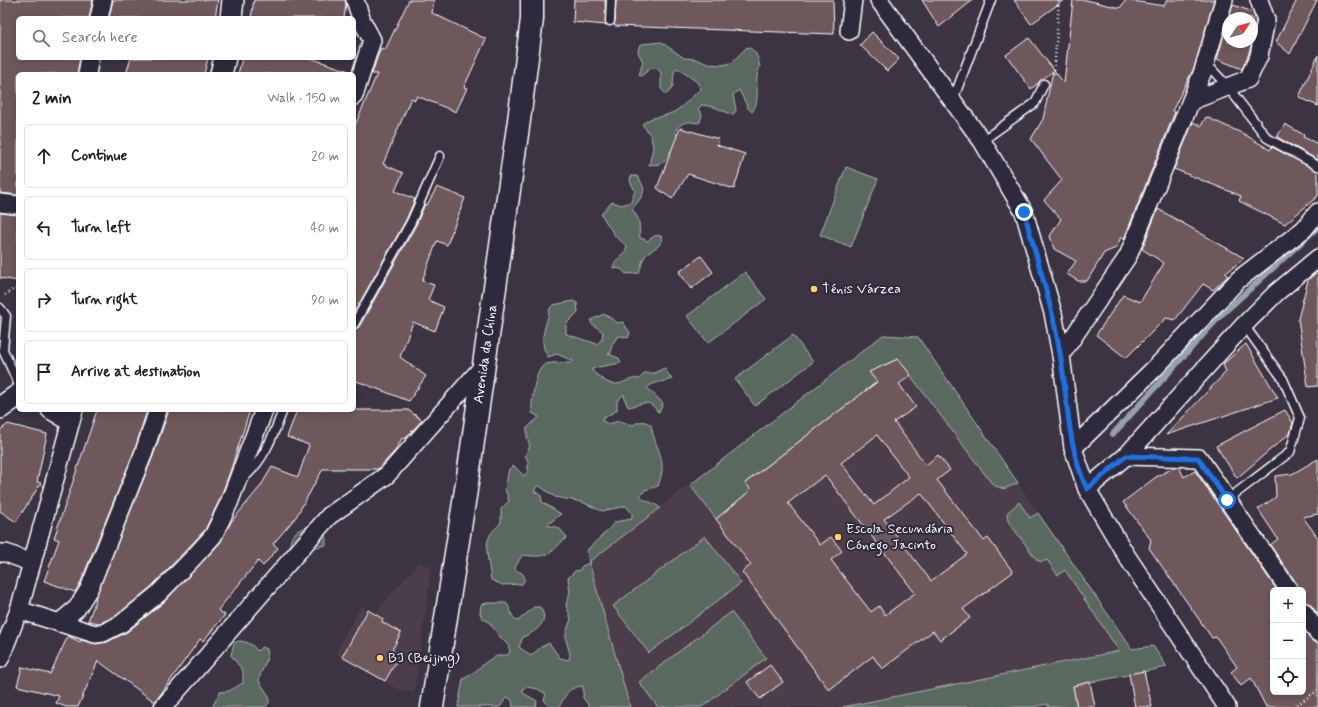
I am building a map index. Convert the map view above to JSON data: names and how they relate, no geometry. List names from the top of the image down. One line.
{"streets":{"main road":["Avenida da China"]},"places":["Ténis Várzea","Escola Secundária Cónego Jacinto","BJ (Beijing)"],"north":"top right","page":{"search":"Search here","heading":["2 min","Walk · 150 m"],"list":[["Continue","20 m"],["Turn left","40 m"],["Turn right","90 m"],"Arrive at destination"],"map_buttons":["+","−"]}}
